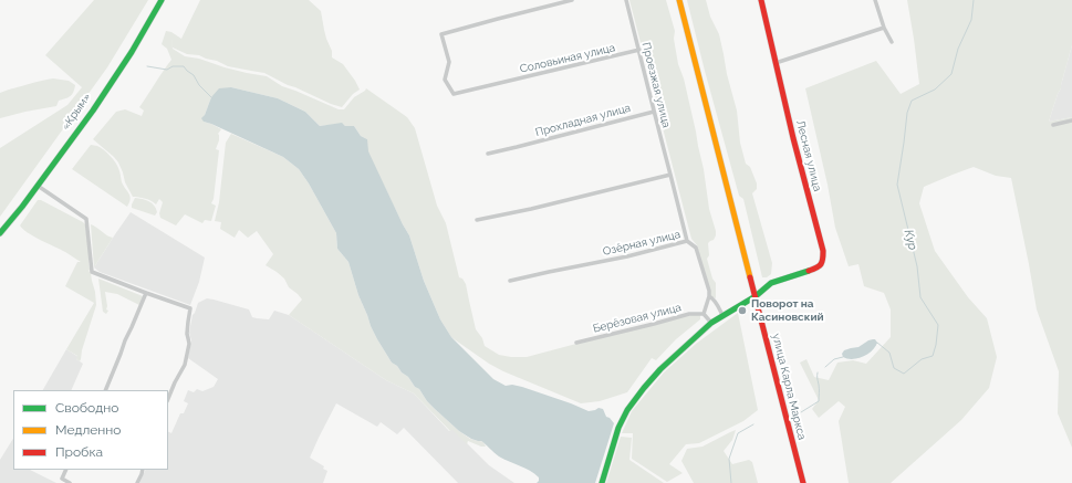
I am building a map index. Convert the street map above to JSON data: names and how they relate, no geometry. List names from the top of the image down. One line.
{"streets":{"main road":["«Крым»","Лесная улица","улица Карла Маркса"],"street":["Соловьиная улица","Проезжая улица","Прохладная улица","Озёрная улица","Берёзовая улица"]},"crossings":[["Соловьиная улица","Проезжая улица"],["Проезжая улица","Прохладная улица"],["Проезжая улица","Озёрная улица"],["Лесная улица","улица Карла Маркса"]],"water":["Кур"],"places":["Поворот на Касиновский"],"legend":["Свободно","Медленно","Пробка"]}
